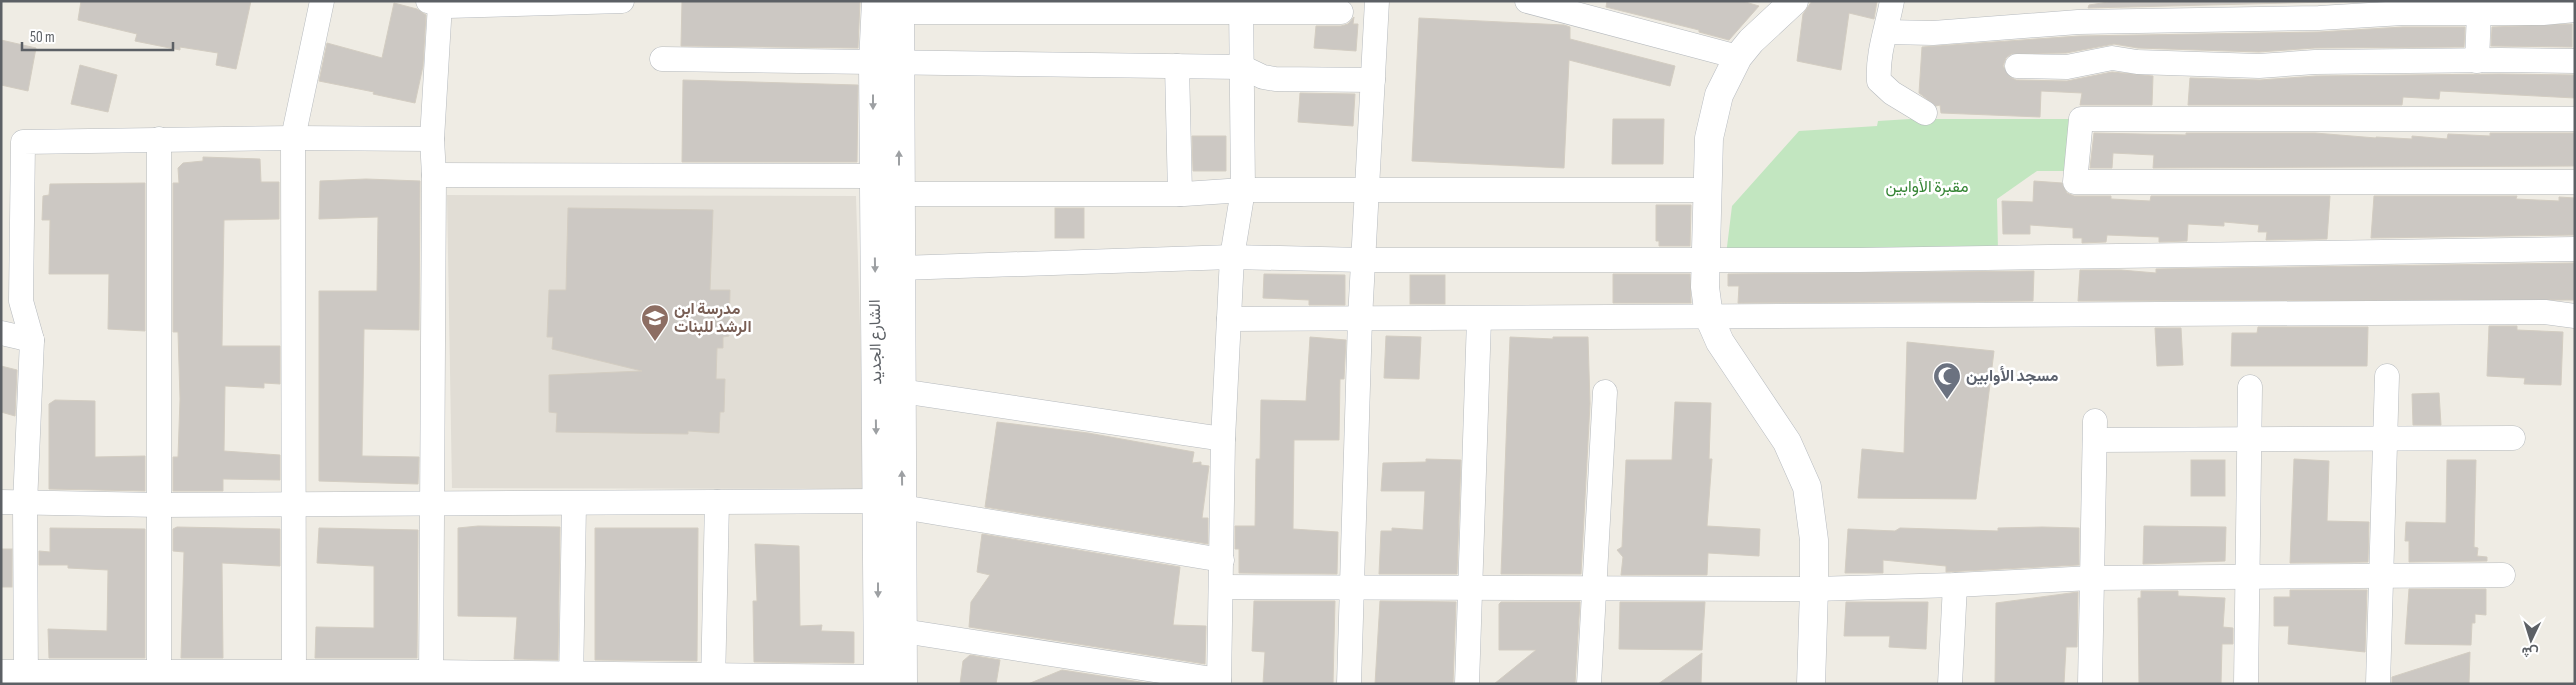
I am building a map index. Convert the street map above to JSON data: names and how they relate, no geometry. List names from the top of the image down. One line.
{"streets":{"street":["الشارع الجديد"]},"parks":["مقبرة الأوابين"],"places":{"school or university":["مدرسة ابن الرشد للبنات"],"mosque":["مسجد الأوابين"]},"scale_bar":"50 m","north":"bottom"}
